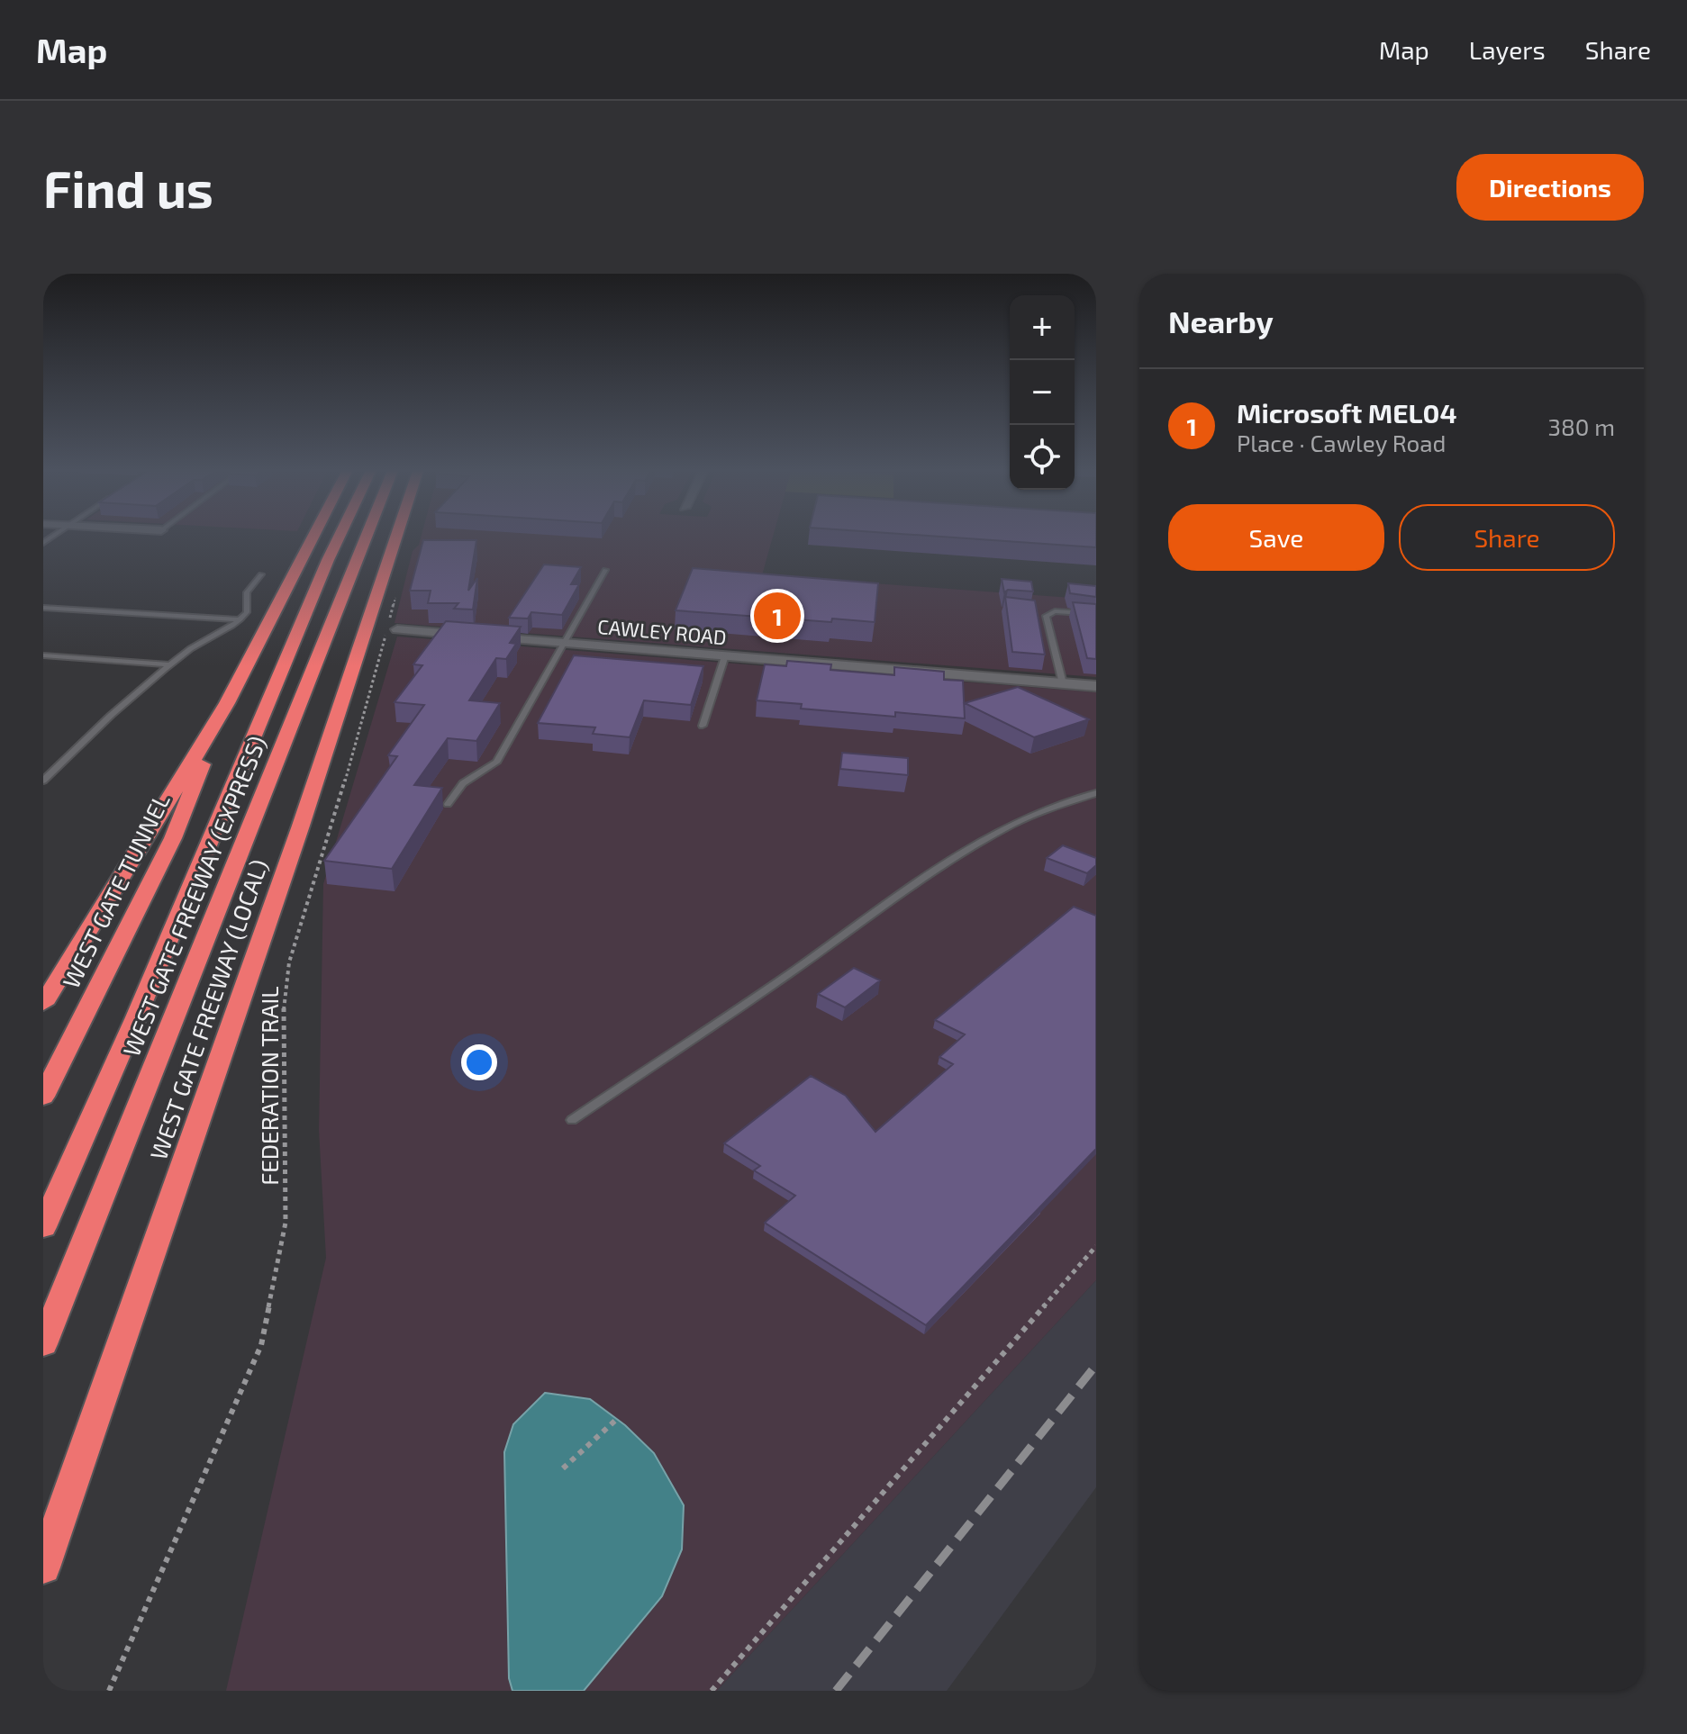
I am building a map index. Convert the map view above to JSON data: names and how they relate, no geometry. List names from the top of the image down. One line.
{"streets":{"highway":["WEST GATE TUNNEL","WEST GATE FREEWAY (EXPRESS)","WEST GATE FREEWAY (LOCAL)"],"street":["CAWLEY ROAD"],"path":["FEDERATION TRAIL"]},"page":{"header":"Map","nav":["Map","Layers","Share"],"buttons":["Directions",["Save","Share"]],"title":"Find us","heading":"Nearby","map_buttons":["+","−"],"list":[{"mark":"1","name":"Microsoft MEL04","note":"Place · Cawley Road","value":"380 m"}],"pins":"1"}}
